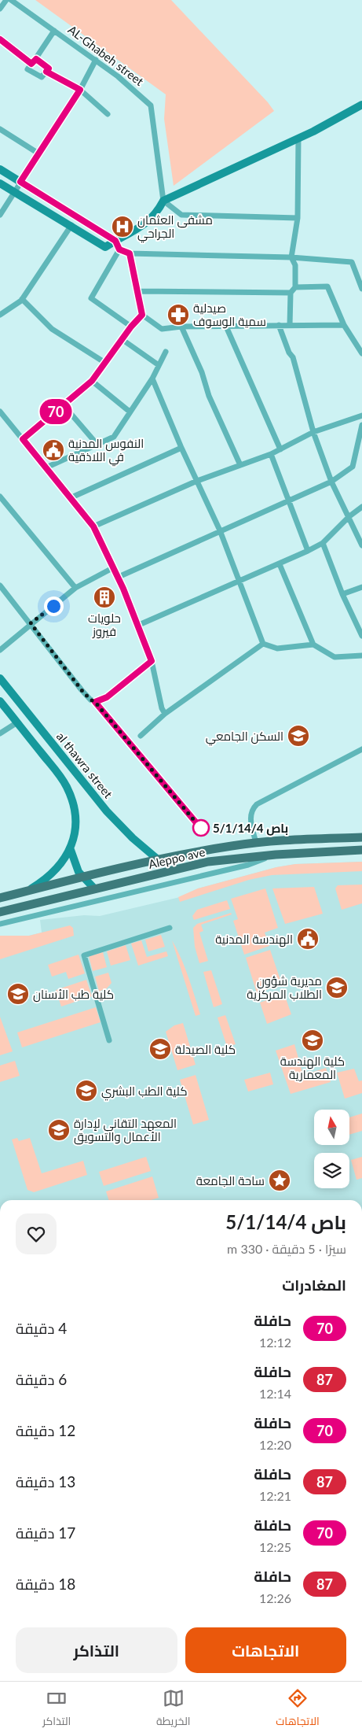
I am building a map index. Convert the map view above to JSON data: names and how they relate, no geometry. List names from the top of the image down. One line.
{"streets":{"main road":["Aleppo ave"],"street":["AL-Ghabeh street","al thawra street"]},"crossings":[["al thawra street","Aleppo ave"]],"places":{"hospital":["مشفى العثمان الجراحي"],"pharmacy":["صيدلية سمية الوسوف"],"public building":["النفوس المدنية في اللاذقية","الهندسة المدنية"],"building":["حلويات فيروز"],"school or university":["السكن الجامعي","مديرية شؤون الطلاب المركزية","كلية طب الأسنان","كلية الهندسة المعمارية","كلية الصيدلة","كلية الطب البشري","المعهد التقاني لإدارة الأعمال والتسويق"],"other":["باص 5/1/14/4"],"place":["ساحة الجامعة"]},"lines":["bus line 70"],"north":"top","page":{"on_map":"70","heading":[["باص 5/1/14/4","سيرًا · 5 دقيقة · 330 m"],"المغادرات"],"list":[{"mark":"70","name":"حافلة","note":"12:12","value":"4 دقيقة"},{"mark":"87","name":"حافلة","note":"12:14","value":"6 دقيقة"},{"mark":"70","name":"حافلة","note":"12:20","value":"12 دقيقة"},{"mark":"87","name":"حافلة","note":"12:21","value":"13 دقيقة"},{"mark":"70","name":"حافلة","note":"12:25","value":"17 دقيقة"},{"mark":"87","name":"حافلة","note":"12:26","value":"18 دقيقة"}],"buttons":["الاتجاهات","التذاكر"],"tabs":["الاتجاهات","الخريطة","التذاكر"]}}
